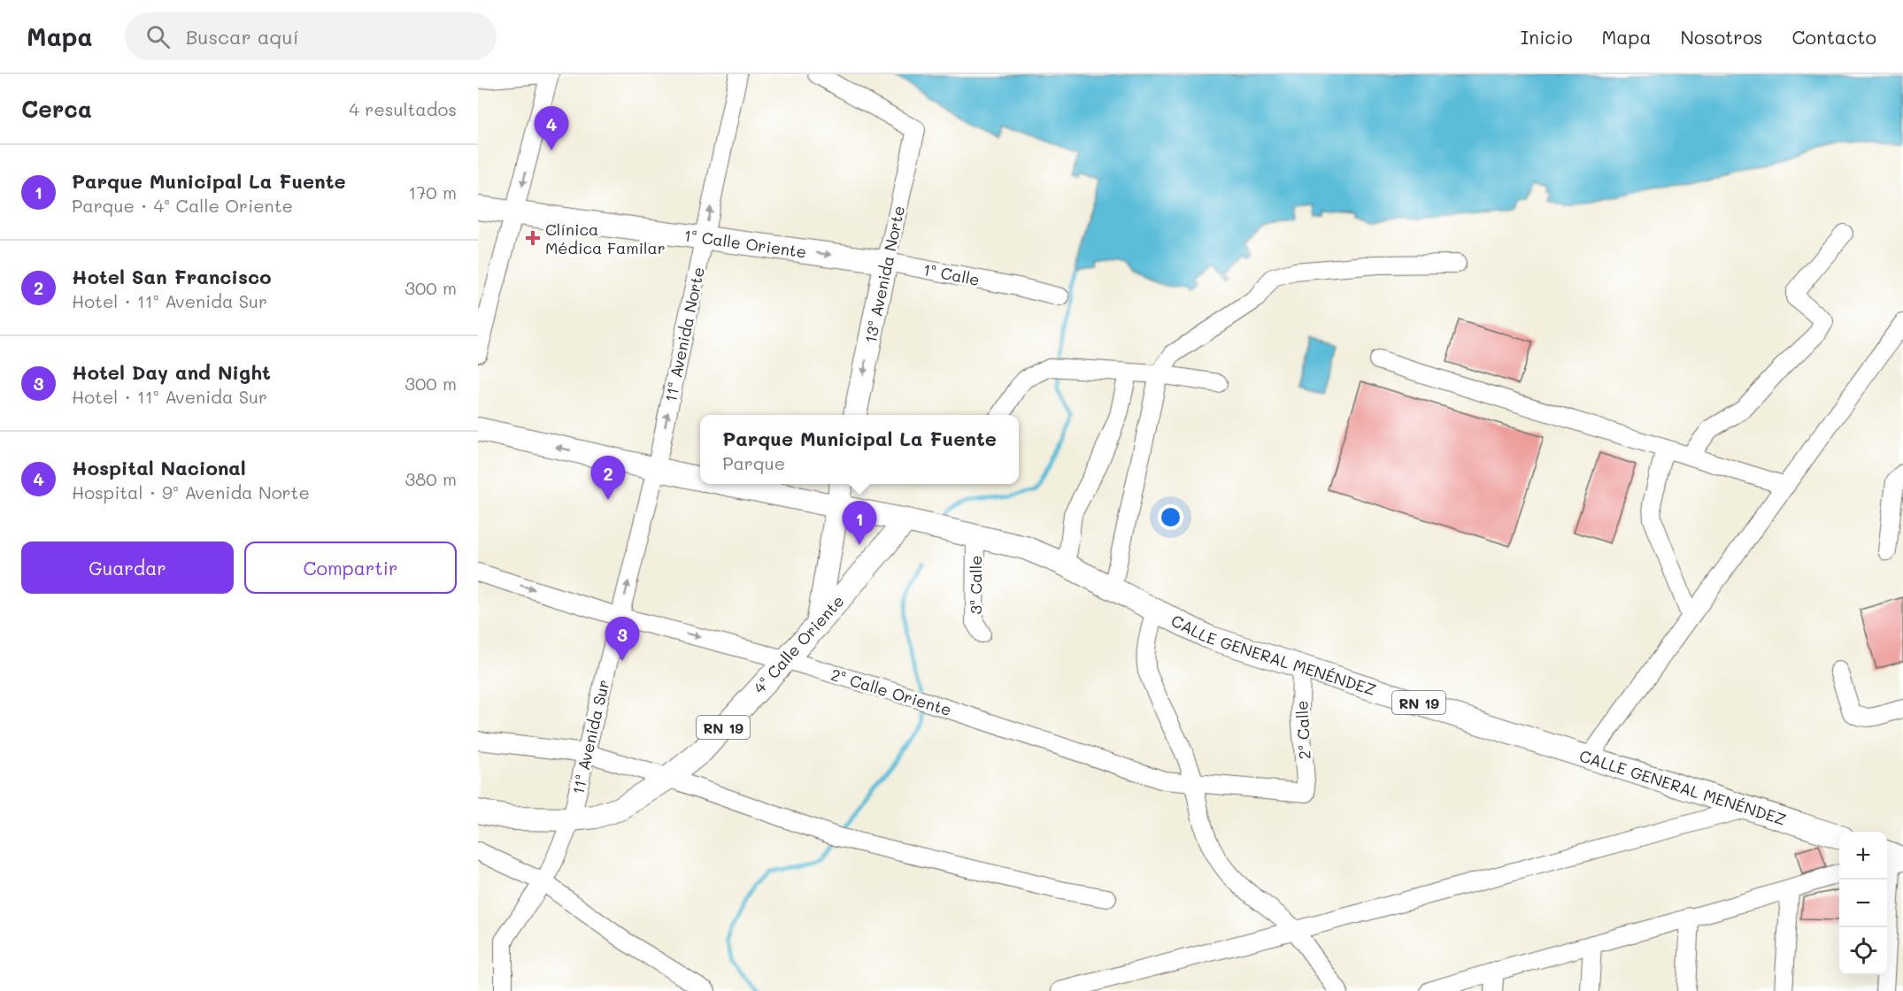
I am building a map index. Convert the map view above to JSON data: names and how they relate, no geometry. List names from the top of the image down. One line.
{"streets":{"main road":["1ª Calle Oriente","13ª Avenida Norte","4ª Calle Oriente","CALLE GENERAL MENÉNDEZ","RN 19"],"street":["1ª Calle","11ª Avenida Norte","3ª Calle","2ª Calle Oriente","2ª Calle","11ª Avenida Sur"]},"crossings":[["1ª Calle Oriente","13ª Avenida Norte"],["1ª Calle Oriente","1ª Calle"],["1ª Calle Oriente","11ª Avenida Norte"],["13ª Avenida Norte","1ª Calle"],["11ª Avenida Norte","CALLE GENERAL MENÉNDEZ"],["11ª Avenida Norte","11ª Avenida Sur"],["3ª Calle","CALLE GENERAL MENÉNDEZ"],["4ª Calle Oriente","CALLE GENERAL MENÉNDEZ"],["4ª Calle Oriente","2ª Calle Oriente"],["4ª Calle Oriente","11ª Avenida Sur"],["CALLE GENERAL MENÉNDEZ","2ª Calle"],["CALLE GENERAL MENÉNDEZ","11ª Avenida Sur"],["2ª Calle Oriente","2ª Calle"],["2ª Calle Oriente","11ª Avenida Sur"]],"one_way":["1ª Calle Oriente","13ª Avenida Norte","11ª Avenida Norte"],"places":{"health":["Clínica Médica Familar"]},"page":{"header":"Mapa","search":"Buscar aquí","nav":["Inicio","Mapa","Nosotros","Contacto"],"heading":["Cerca","4 resultados"],"pins":["4","2","1","3"],"list":[{"mark":"1","name":"Parque Municipal La Fuente","note":"Parque · 4ª Calle Oriente","value":"170 m"},{"mark":"2","name":"Hotel San Francisco","note":"Hotel · 11ª Avenida Sur","value":"300 m"},{"mark":"3","name":"Hotel Day and Night","note":"Hotel · 11ª Avenida Sur","value":"300 m"},{"mark":"4","name":"Hospital Nacional","note":"Hospital · 9ª Avenida Norte","value":"380 m"}],"popup":["Parque Municipal La Fuente","Parque"],"buttons":["Guardar","Compartir"],"map_buttons":["+","−"]}}
